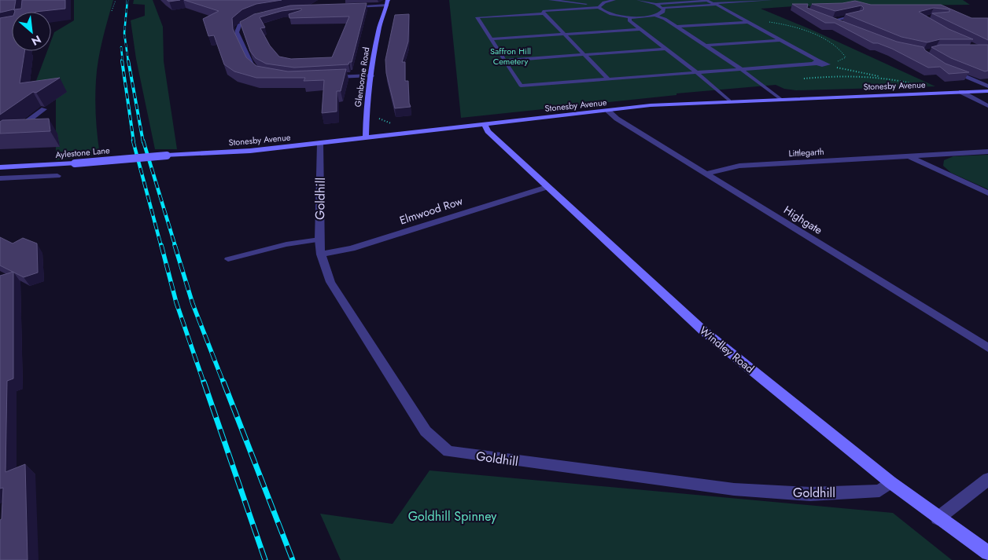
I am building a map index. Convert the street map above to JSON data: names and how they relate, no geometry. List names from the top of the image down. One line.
{"streets":{"main road":["Glenborne Road","Stonesby Avenue","Aylestone Lane","Windley Road"],"street":["Littlegarth","Goldhill","Elmwood Row","Highgate"]},"crossings":[["Glenborne Road","Stonesby Avenue"],["Stonesby Avenue","Aylestone Lane"],["Stonesby Avenue","Goldhill"],["Stonesby Avenue","Highgate"],["Stonesby Avenue","Windley Road"],["Littlegarth","Highgate"],["Goldhill","Elmwood Row"],["Goldhill","Windley Road"],["Elmwood Row","Windley Road"]],"parks":["Saffron Hill Cemetery","Goldhill Spinney"],"north":"bottom right"}
